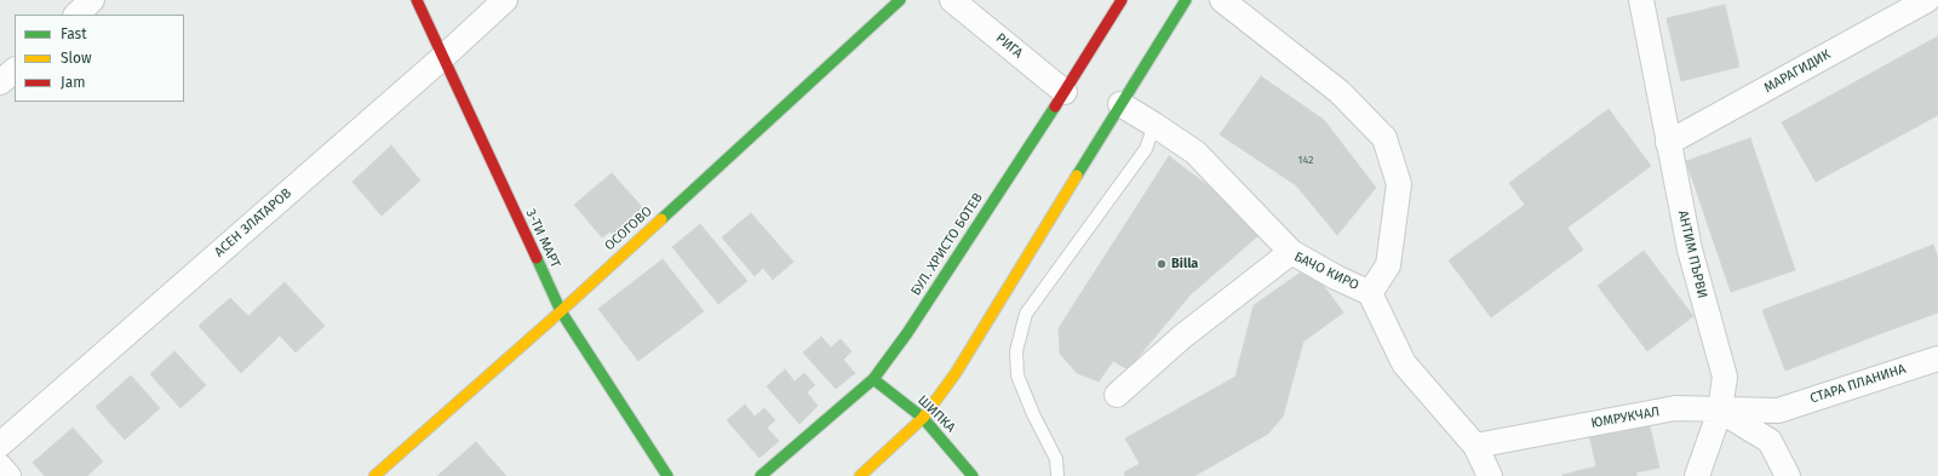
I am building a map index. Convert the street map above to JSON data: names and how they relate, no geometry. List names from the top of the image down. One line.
{"streets":{"street":["РИГА","МАРАГИДИК","АСЕН ЗЛАТАРОВ","ОСОГОВО","3-ТИ МАРТ","БУЛ. ХРИСТО БОТЕВ","АНТИМ ПЪРВИ","БАЧО КИРО","СТАРА ПЛАНИНА","ШИПКА","ЮМРУКЧАЛ"]},"crossings":[["РИГА","БУЛ. ХРИСТО БОТЕВ"],["МАРАГИДИК","АНТИМ ПЪРВИ"],["АСЕН ЗЛАТАРОВ","3-ТИ МАРТ"],["ОСОГОВО","3-ТИ МАРТ"],["БУЛ. ХРИСТО БОТЕВ","ШИПКА"],["АНТИМ ПЪРВИ","ЮМРУКЧАЛ"],["БАЧО КИРО","ЮМРУКЧАЛ"],["СТАРА ПЛАНИНА","ЮМРУКЧАЛ"]],"places":["Billa"],"house_numbers":["142"],"legend":["Fast","Slow","Jam"]}
